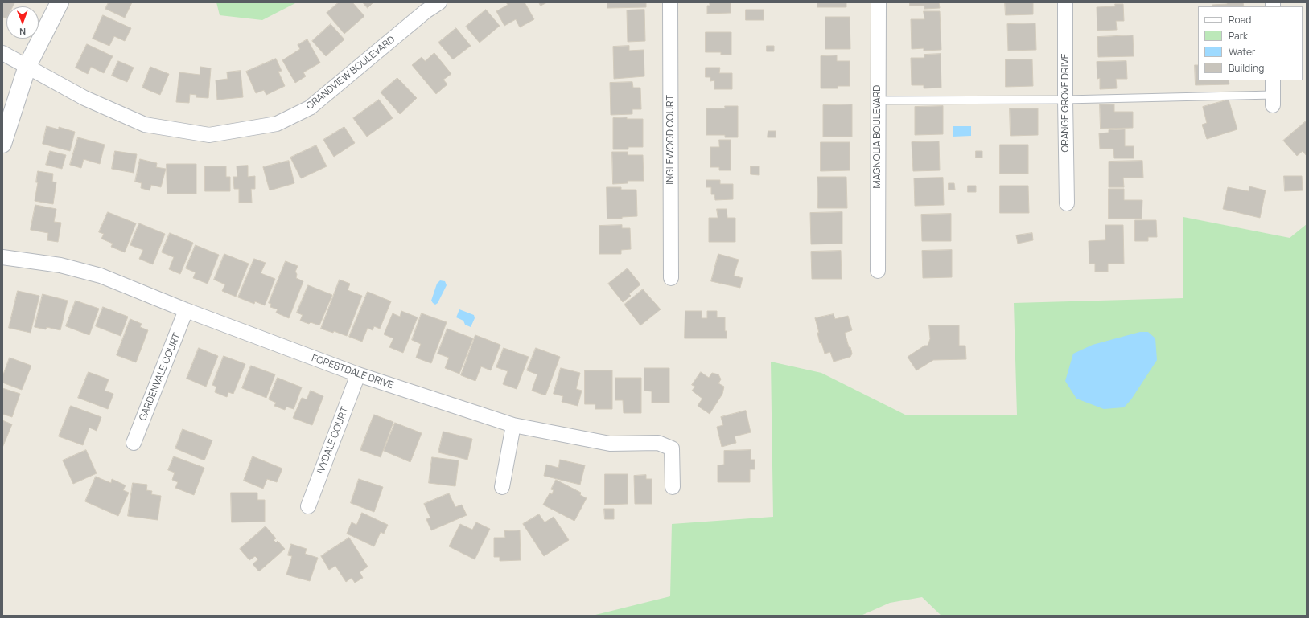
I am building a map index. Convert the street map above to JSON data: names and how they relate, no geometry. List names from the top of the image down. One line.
{"streets":{"street":["GRANDVIEW BOULEVARD","ORANGE GROVE DRIVE","MAGNOLIA BOULEVARD","INGLEWOOD COURT","FORESTDALE DRIVE","GARDENVALE COURT","IVYDALE COURT"]},"crossings":[["FORESTDALE DRIVE","GARDENVALE COURT"],["FORESTDALE DRIVE","IVYDALE COURT"]],"legend":["Road","Park","Water","Building"],"north":"bottom"}
